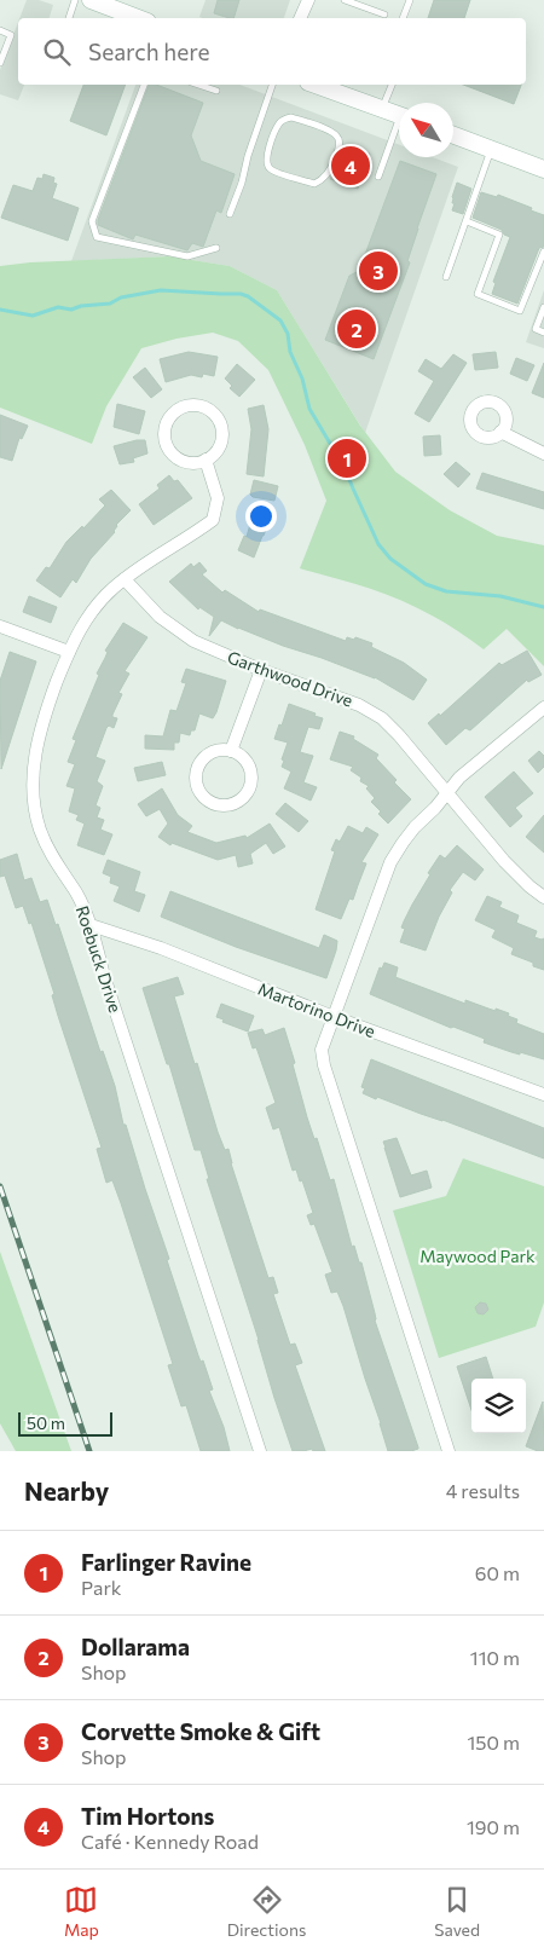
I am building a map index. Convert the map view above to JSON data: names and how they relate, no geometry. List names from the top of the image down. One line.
{"streets":{"street":["Garthwood Drive","Roebuck Drive","Martorino Drive"]},"crossings":[["Garthwood Drive","Roebuck Drive"],["Roebuck Drive","Martorino Drive"]],"parks":["Maywood Park"],"scale_bar":"50 m","north":"top left","page":{"search":"Search here","pins":["4","3","2","1"],"scale":"50 m","heading":["Nearby","4 results"],"list":[{"mark":"1","name":"Farlinger Ravine","note":"Park","value":"60 m"},{"mark":"2","name":"Dollarama","note":"Shop","value":"110 m"},{"mark":"3","name":"Corvette Smoke & Gift","note":"Shop","value":"150 m"},{"mark":"4","name":"Tim Hortons","note":"Café · Kennedy Road","value":"190 m"}],"nav":["Map","Directions","Saved"]}}
